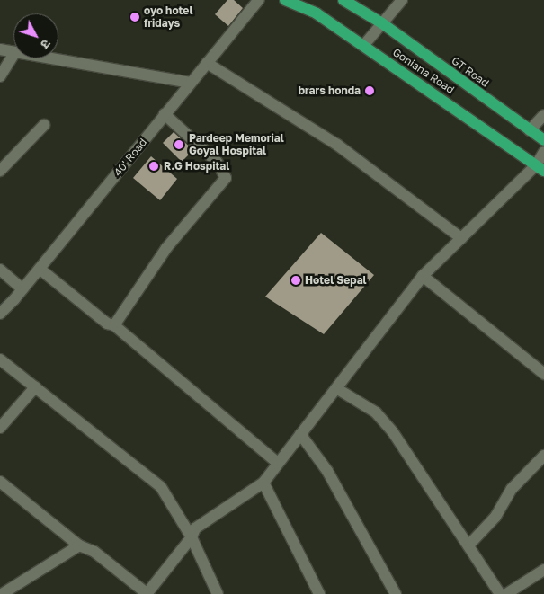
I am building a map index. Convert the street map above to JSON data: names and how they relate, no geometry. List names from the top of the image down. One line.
{"streets":{"main road":["Goniana Road","GT Road"],"street":["40' Road"]},"places":["oyo hotel fridays","brars honda","Pardeep Memorial Goyal Hospital","R.G Hospital","Hotel Sepal"],"north":"bottom right"}
